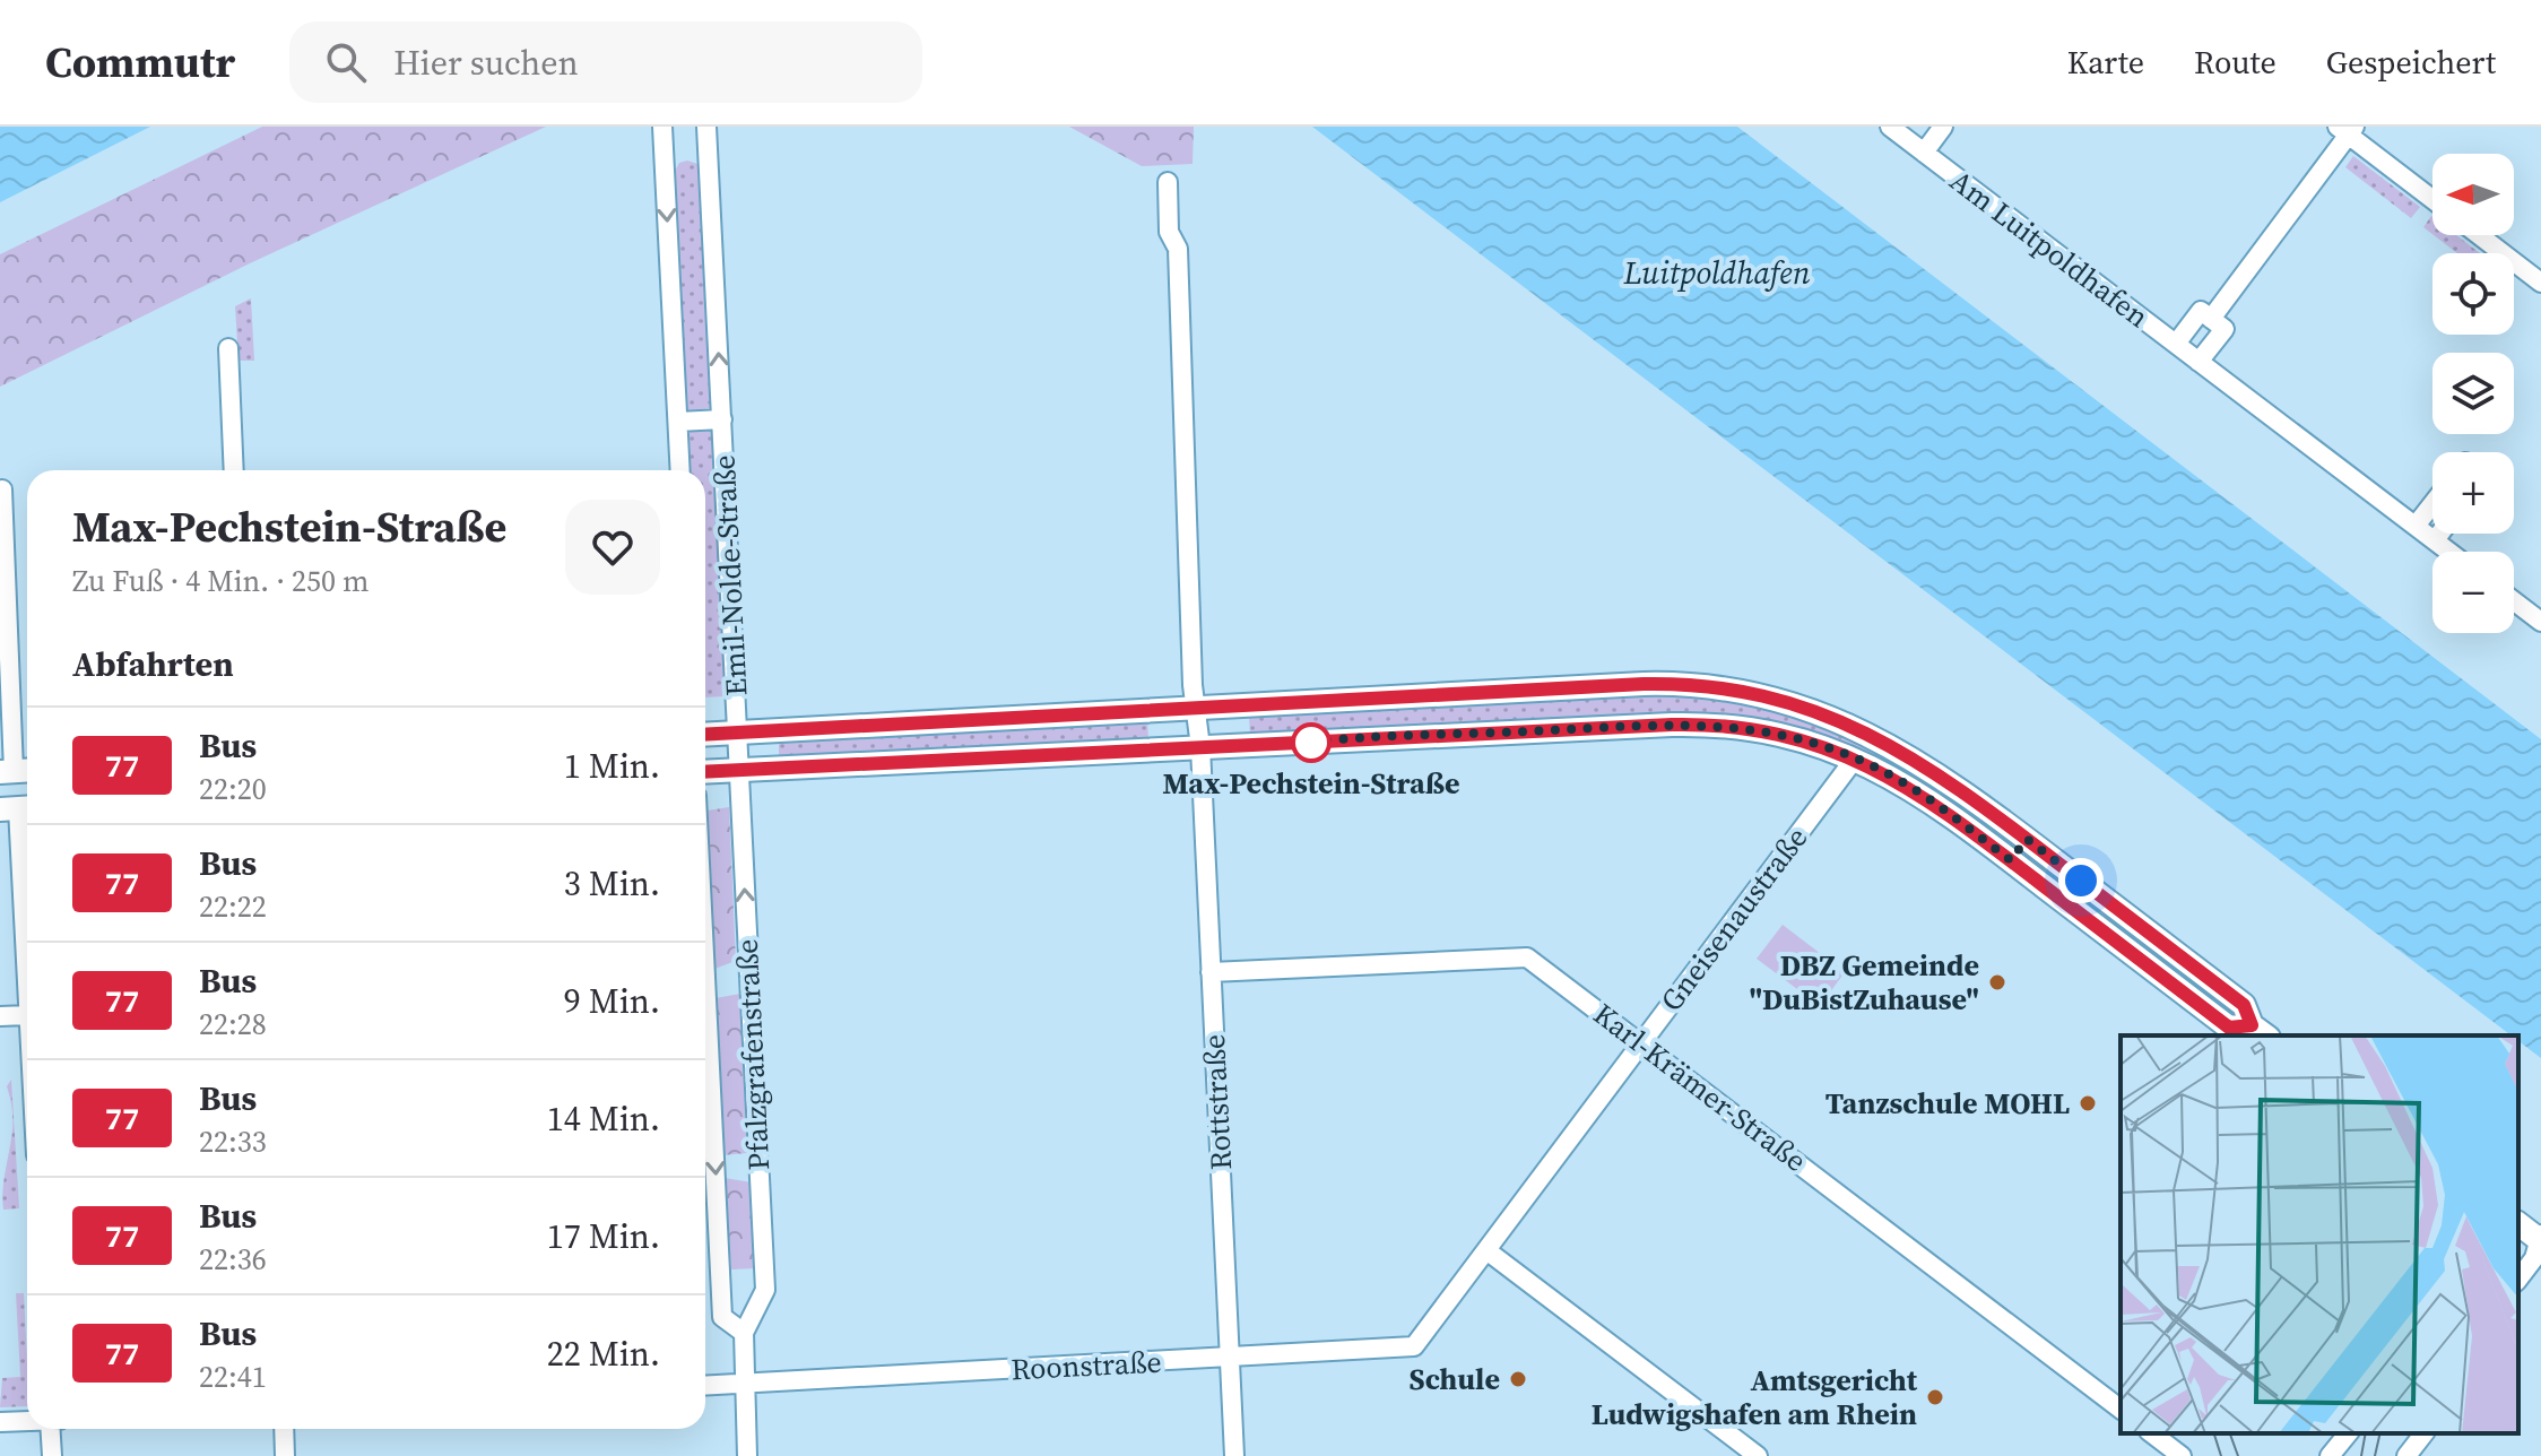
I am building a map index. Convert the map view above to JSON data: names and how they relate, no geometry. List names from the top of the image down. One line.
{"streets":{"street":["Am Luitpoldhafen","Emil-Nolde-Straße","Gneisenaustraße","Pfalzgrafenstraße","Karl-Krämer-Straße","Rottstraße","Roonstraße"]},"crossings":[["Emil-Nolde-Straße","Pfalzgrafenstraße"],["Gneisenaustraße","Karl-Krämer-Straße"],["Gneisenaustraße","Roonstraße"],["Pfalzgrafenstraße","Roonstraße"],["Karl-Krämer-Straße","Rottstraße"],["Rottstraße","Roonstraße"]],"water":["Luitpoldhafen"],"places":["Max-Pechstein-Straße","DBZ Gemeinde \"DuBistZuhause\"","Tanzschule MOHL","Schule","Amtsgericht Ludwigshafen am Rhein"],"lines":["bus line 77"],"north":"left","page":{"header":"Commutr","search":"Hier suchen","nav":["Karte","Route","Gespeichert"],"map_buttons":["+","−"],"heading":[["Max-Pechstein-Straße","Zu Fuß · 4 Min. · 250 m"],"Abfahrten"],"list":[{"mark":"77","name":"Bus","note":"22:20","value":"1 Min."},{"mark":"77","name":"Bus","note":"22:22","value":"3 Min."},{"mark":"77","name":"Bus","note":"22:28","value":"9 Min."},{"mark":"77","name":"Bus","note":"22:33","value":"14 Min."},{"mark":"77","name":"Bus","note":"22:36","value":"17 Min."},{"mark":"77","name":"Bus","note":"22:41","value":"22 Min."}]}}
